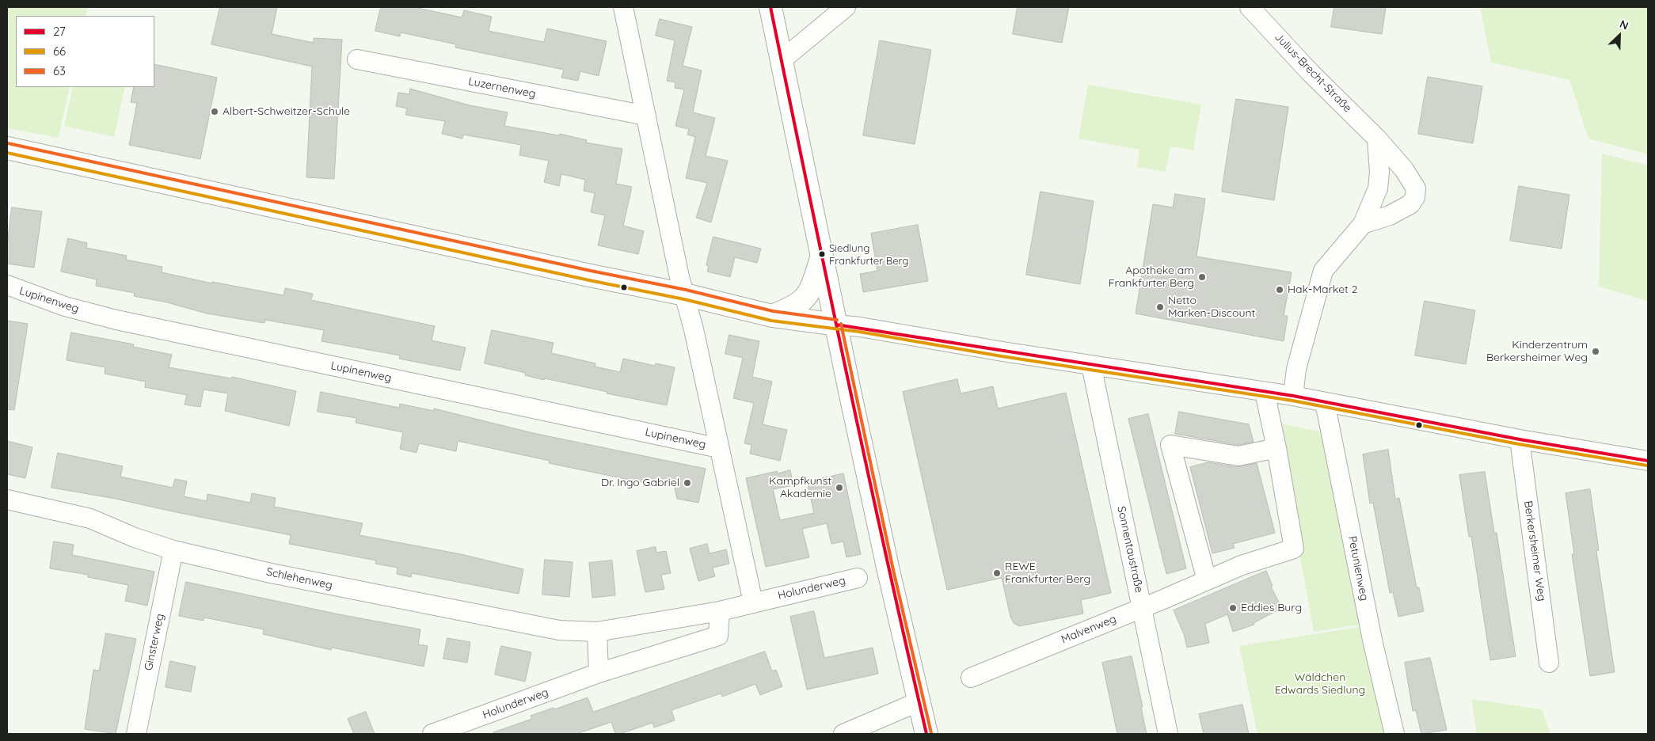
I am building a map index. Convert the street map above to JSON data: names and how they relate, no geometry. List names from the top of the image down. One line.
{"streets":{"street":["Julius-Brecht-Straße","Luzernenweg","Lupinenweg","Sonnentaustraße","Berkersheimer Weg","Petunienweg","Schlehenweg","Holunderweg","Malvenweg","Ginsterweg"]},"crossings":[["Sonnentaustraße","Malvenweg"],["Schlehenweg","Holunderweg"],["Schlehenweg","Ginsterweg"]],"parks":["Wäldchen Edwards Siedlung"],"places":["Albert-Schweitzer-Schule","Siedlung Frankfurter Berg","Apotheke am Frankfurter Berg","Hak-Market 2","Netto Marken-Discount","Kinderzentrum Berkersheimer Weg","Dr. Ingo Gabriel","Kampfkunst Akademie","REWE Frankfurter Berg","Eddies Burg"],"lines":["transit line 27","transit line 63","transit line 66"],"legend":["27","66","63"],"north":"top right"}
